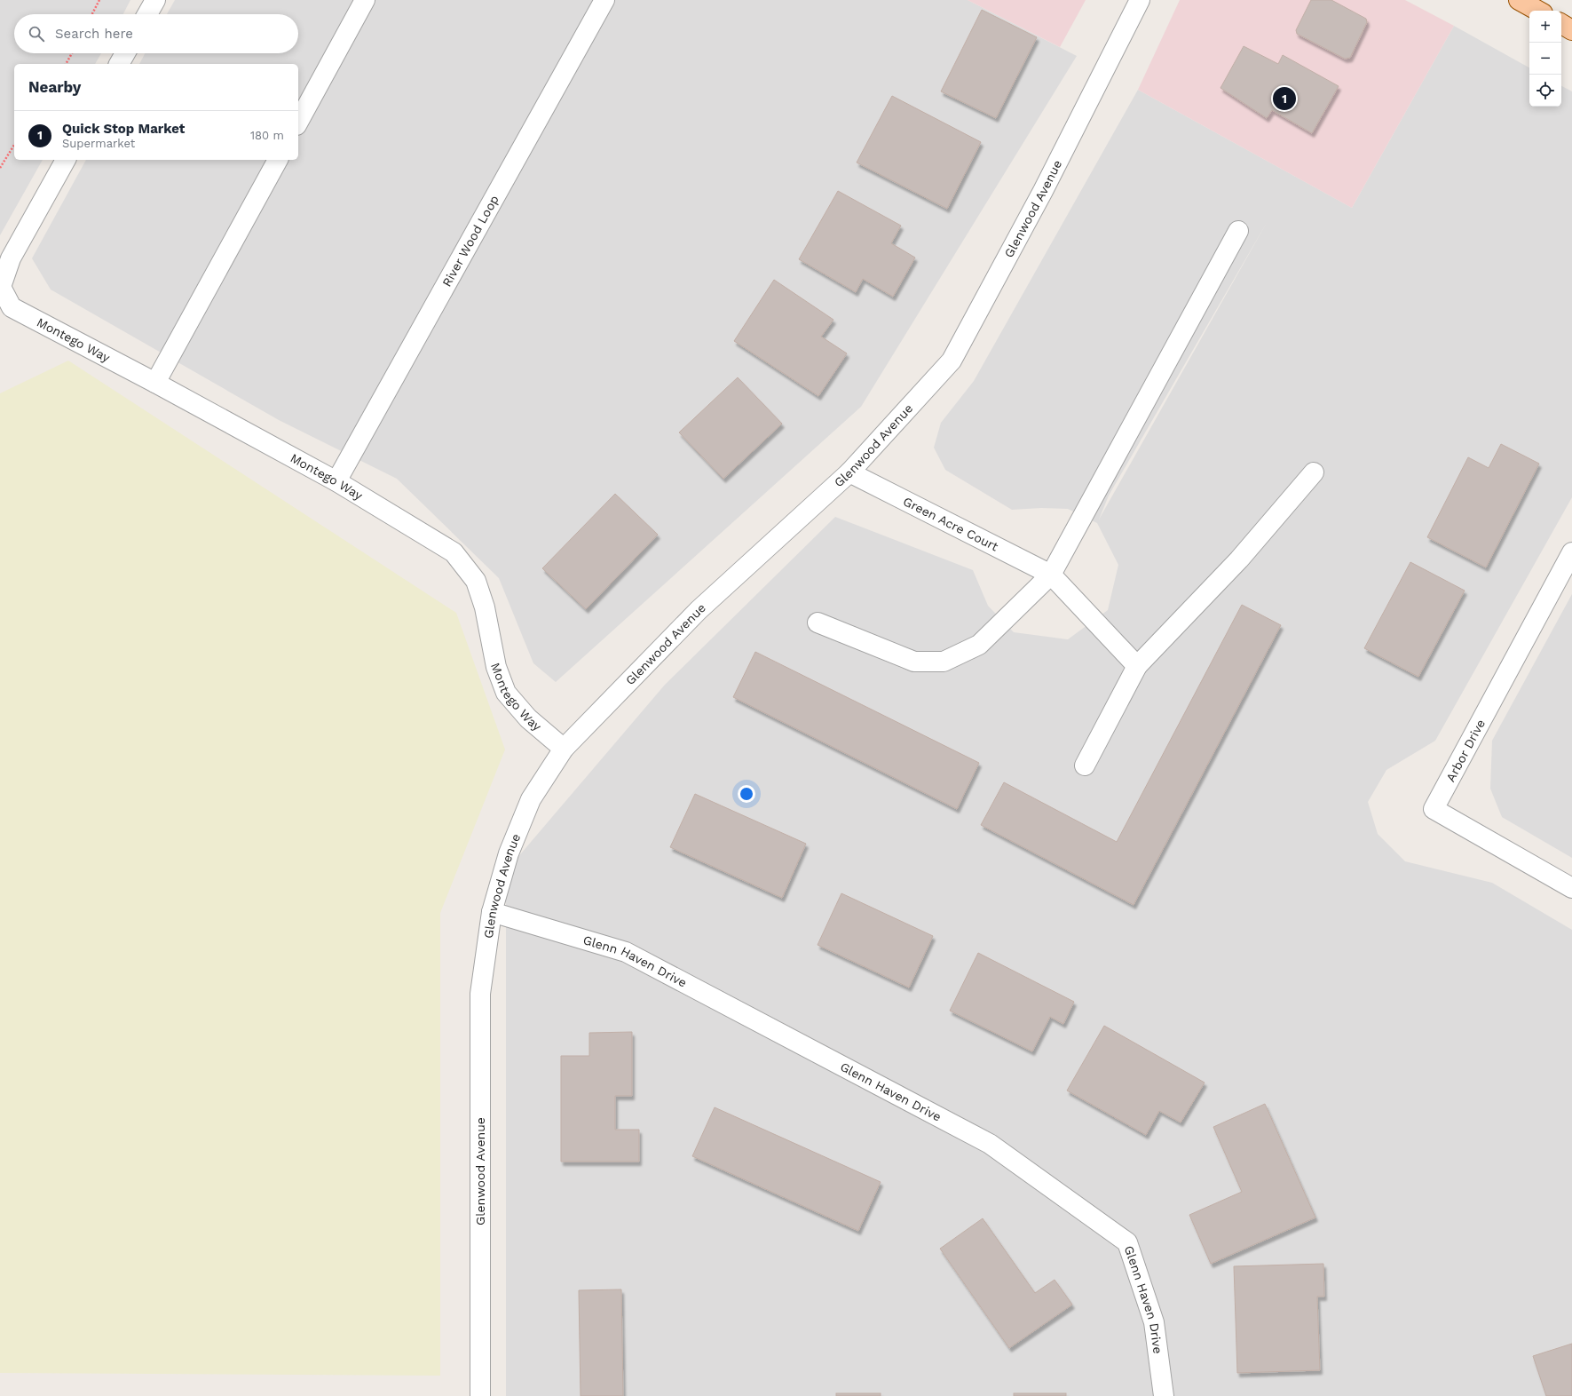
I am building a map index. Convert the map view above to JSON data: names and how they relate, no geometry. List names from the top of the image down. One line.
{"streets":{"street":["Glenwood Avenue","River Wood Loop","Montego Way","Green Acre Court","Arbor Drive","Glenn Haven Drive"]},"crossings":[["Glenwood Avenue","Montego Way"],["Glenwood Avenue","Green Acre Court"],["Glenwood Avenue","Glenn Haven Drive"],["River Wood Loop","Montego Way"]],"page":{"map_buttons":["+","−"],"search":"Search here","heading":"Nearby","pins":"1","list":[{"mark":"1","name":"Quick Stop Market","note":"Supermarket","value":"180 m"}]}}
